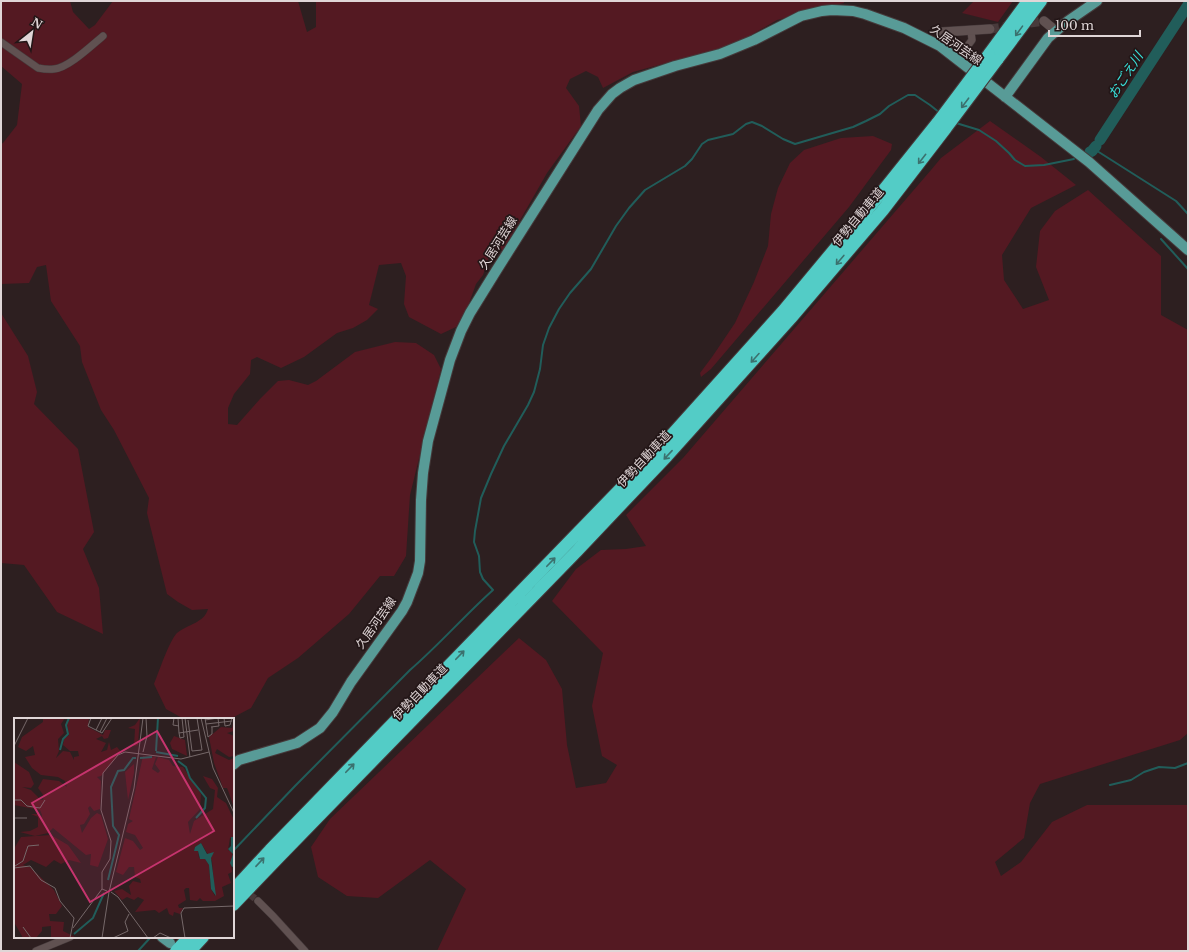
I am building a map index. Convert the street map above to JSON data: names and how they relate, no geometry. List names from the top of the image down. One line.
{"streets":{"highway":["伊勢自動車道"],"main road":["久居河芸線"]},"water":["おごえ川"],"scale_bar":"100 m","north":"top right"}
